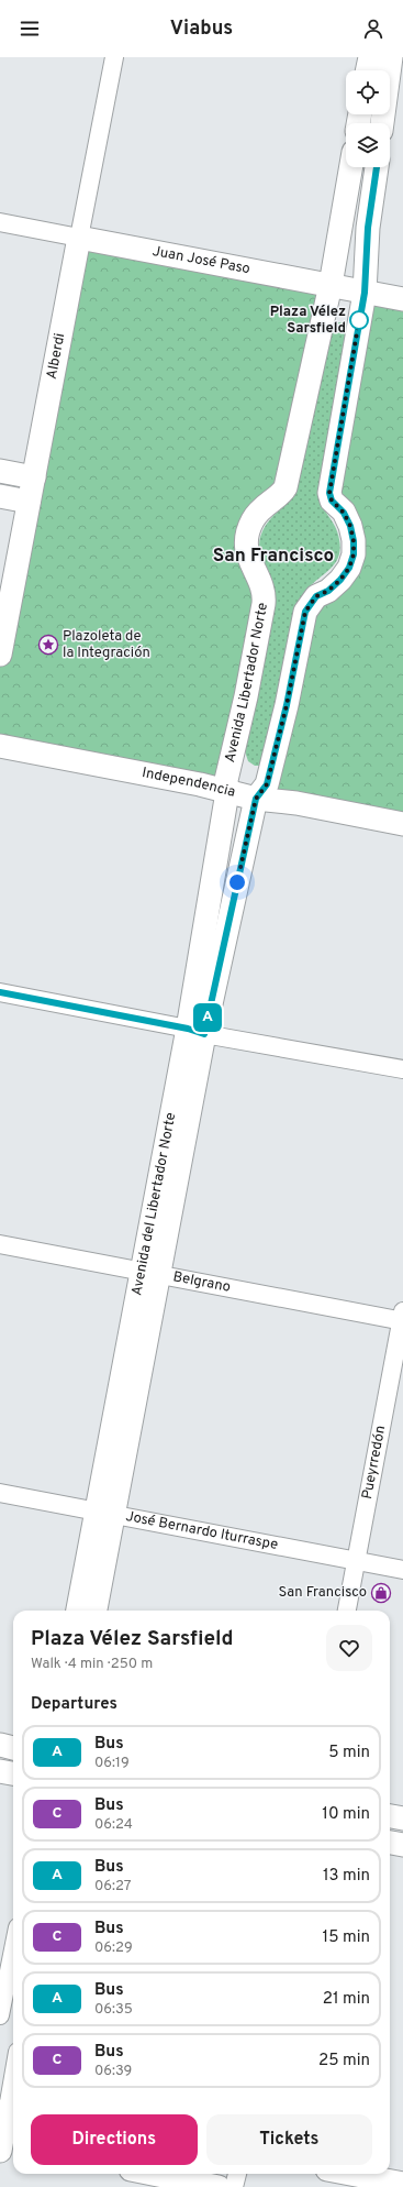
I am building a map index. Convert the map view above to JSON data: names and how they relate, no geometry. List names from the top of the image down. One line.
{"streets":{"main road":["Juan José Paso","Alberdi","Avenida Libertador Norte","Independencia","Avenida del Libertador Norte"],"street":["Belgrano","Pueyrredón","José Bernardo Iturraspe"]},"crossings":[["Juan José Paso","Alberdi"],["Juan José Paso","Avenida Libertador Norte"],["Avenida Libertador Norte","Independencia"],["Avenida Libertador Norte","Avenida del Libertador Norte"],["Independencia","Avenida del Libertador Norte"],["Avenida del Libertador Norte","Belgrano"],["Avenida del Libertador Norte","José Bernardo Iturraspe"],["Belgrano","Pueyrredón"],["Pueyrredón","José Bernardo Iturraspe"]],"districts":["San Francisco"],"places":{"other":["Plaza Vélez Sarsfield"],"place":["Plazoleta de la Integración"],"shop":["San Francisco"]},"lines":["bus line A"],"page":{"header":"Viabus","on_map":"A","heading":[["Plaza Vélez Sarsfield","Walk · 4 min · 250 m"],"Departures"],"list":[{"mark":"A","name":"Bus","note":"06:19","value":"5 min"},{"mark":"C","name":"Bus","note":"06:24","value":"10 min"},{"mark":"A","name":"Bus","note":"06:27","value":"13 min"},{"mark":"C","name":"Bus","note":"06:29","value":"15 min"},{"mark":"A","name":"Bus","note":"06:35","value":"21 min"},{"mark":"C","name":"Bus","note":"06:39","value":"25 min"}],"buttons":["Directions","Tickets"]}}
